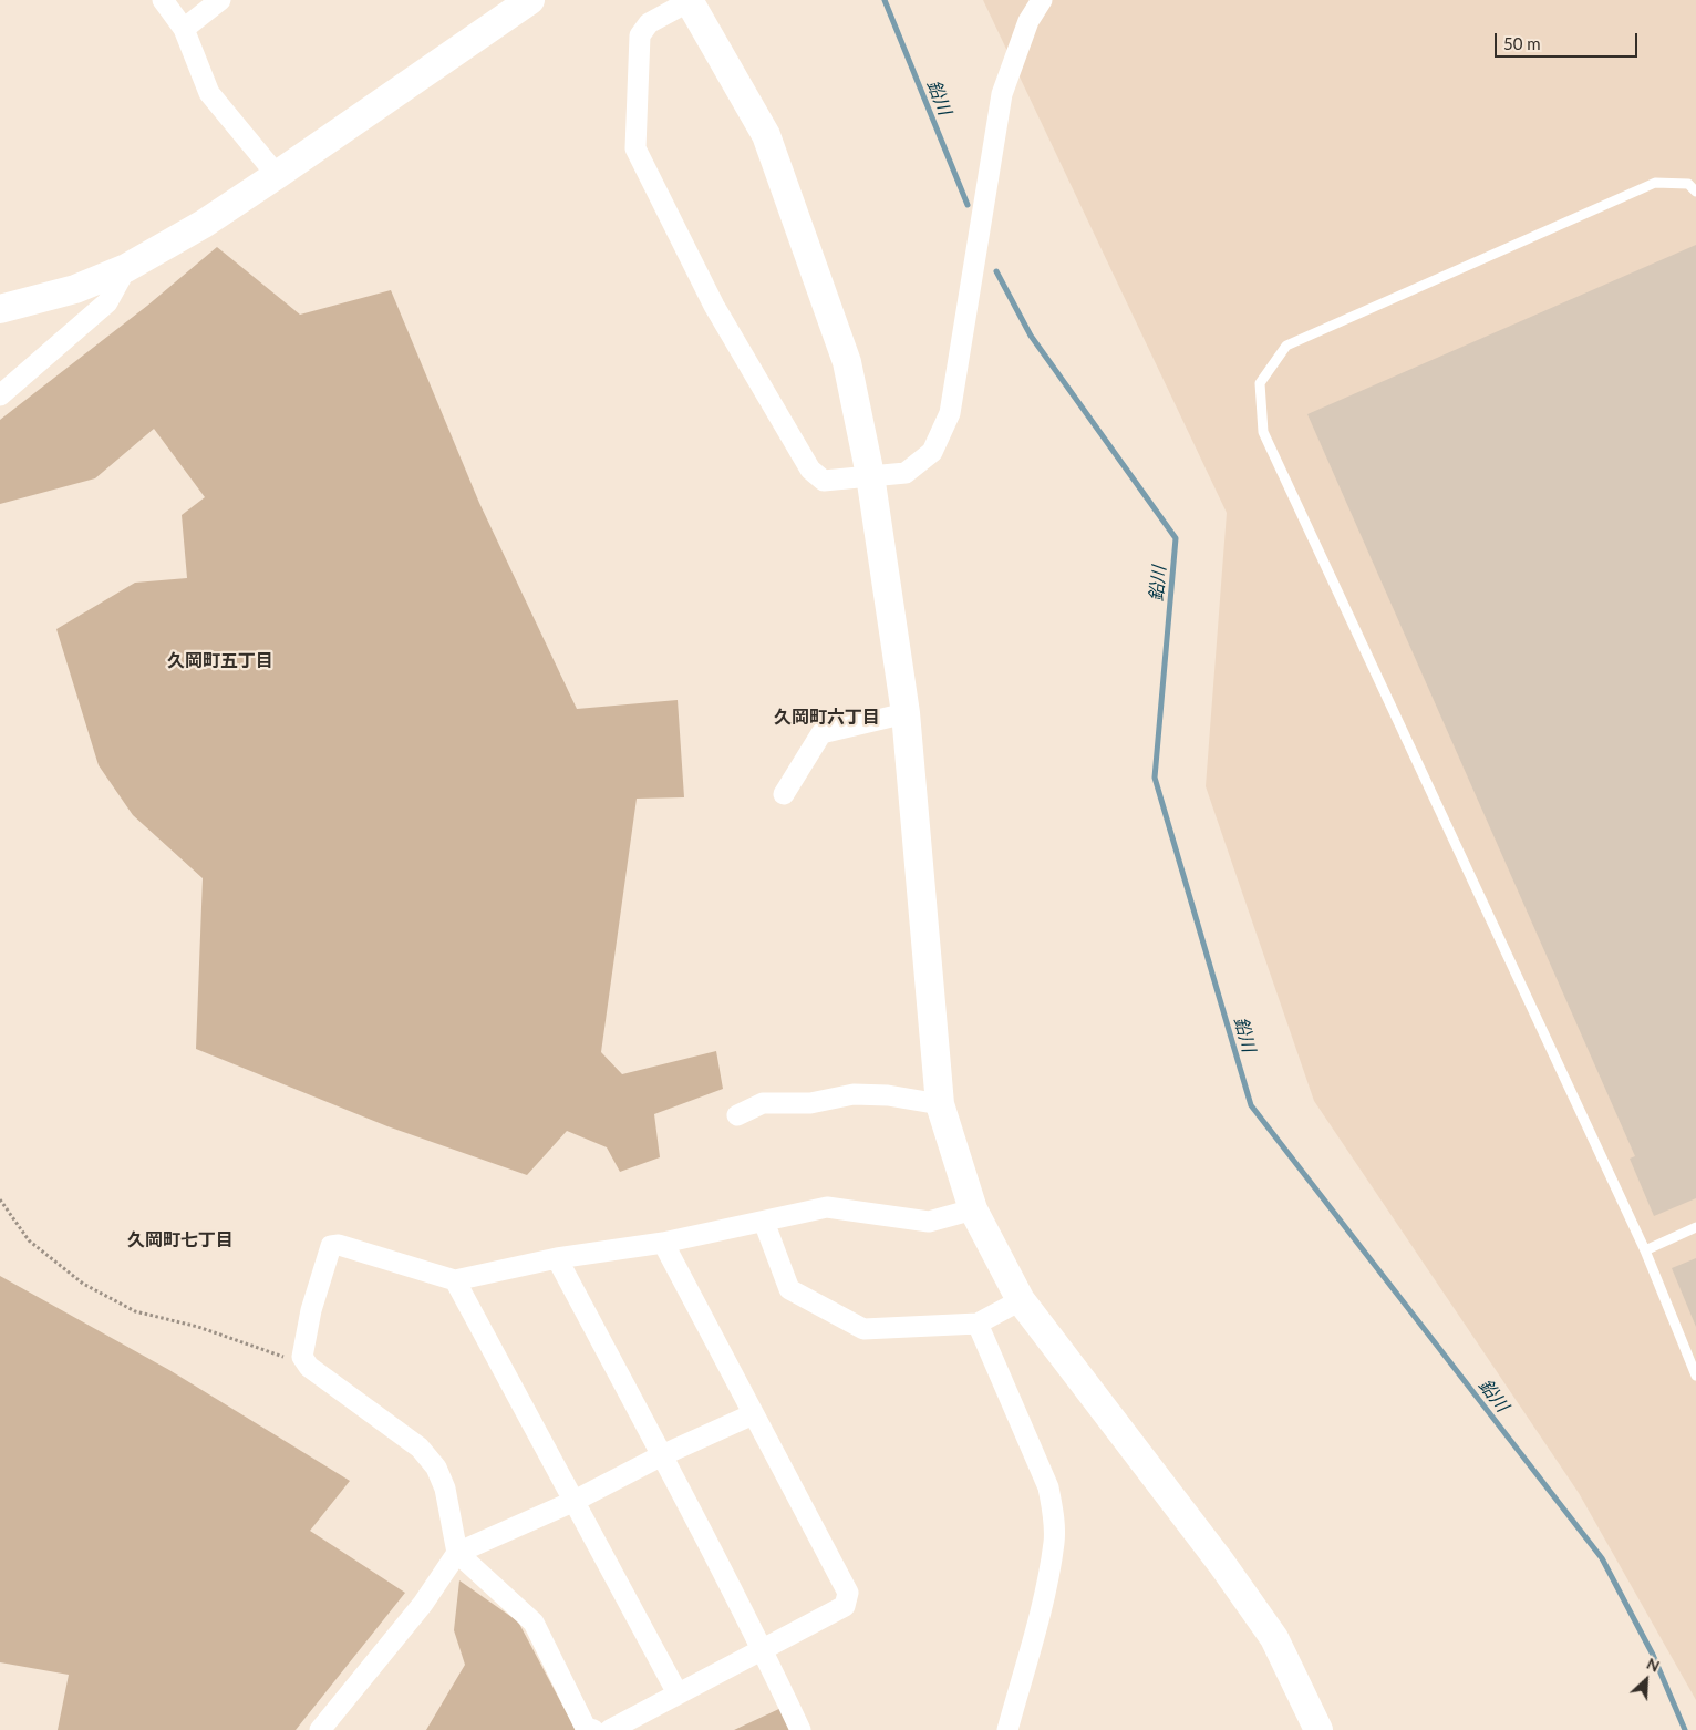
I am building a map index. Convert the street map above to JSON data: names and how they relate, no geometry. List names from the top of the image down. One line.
{"districts":["久岡町五丁目","久岡町六丁目","久岡町七丁目"],"water":["鉛川"],"scale_bar":"50 m","north":"top right"}
